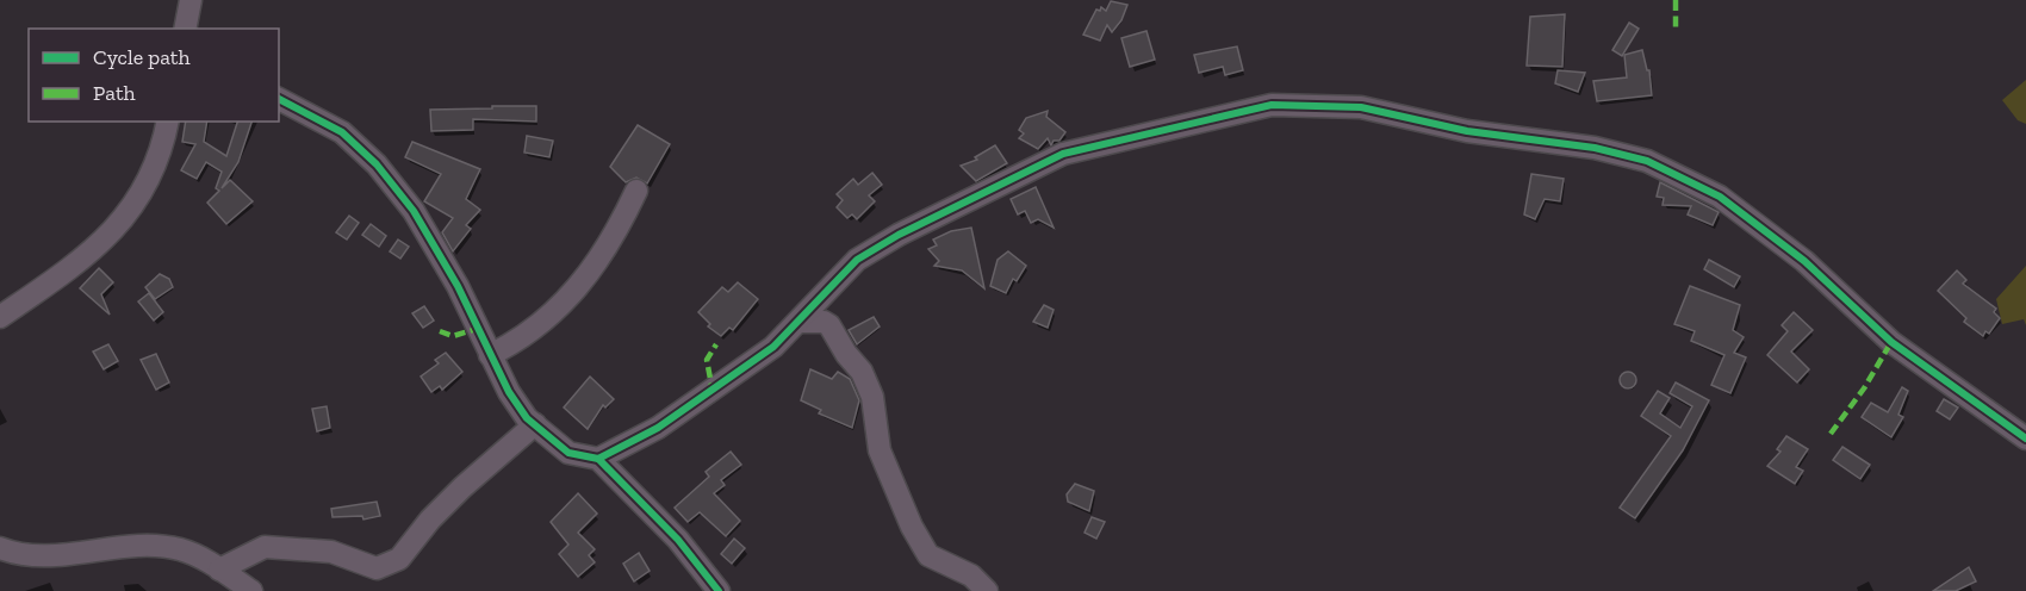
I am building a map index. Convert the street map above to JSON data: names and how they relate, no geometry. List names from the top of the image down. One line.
{"legend":["Cycle path","Path"]}
